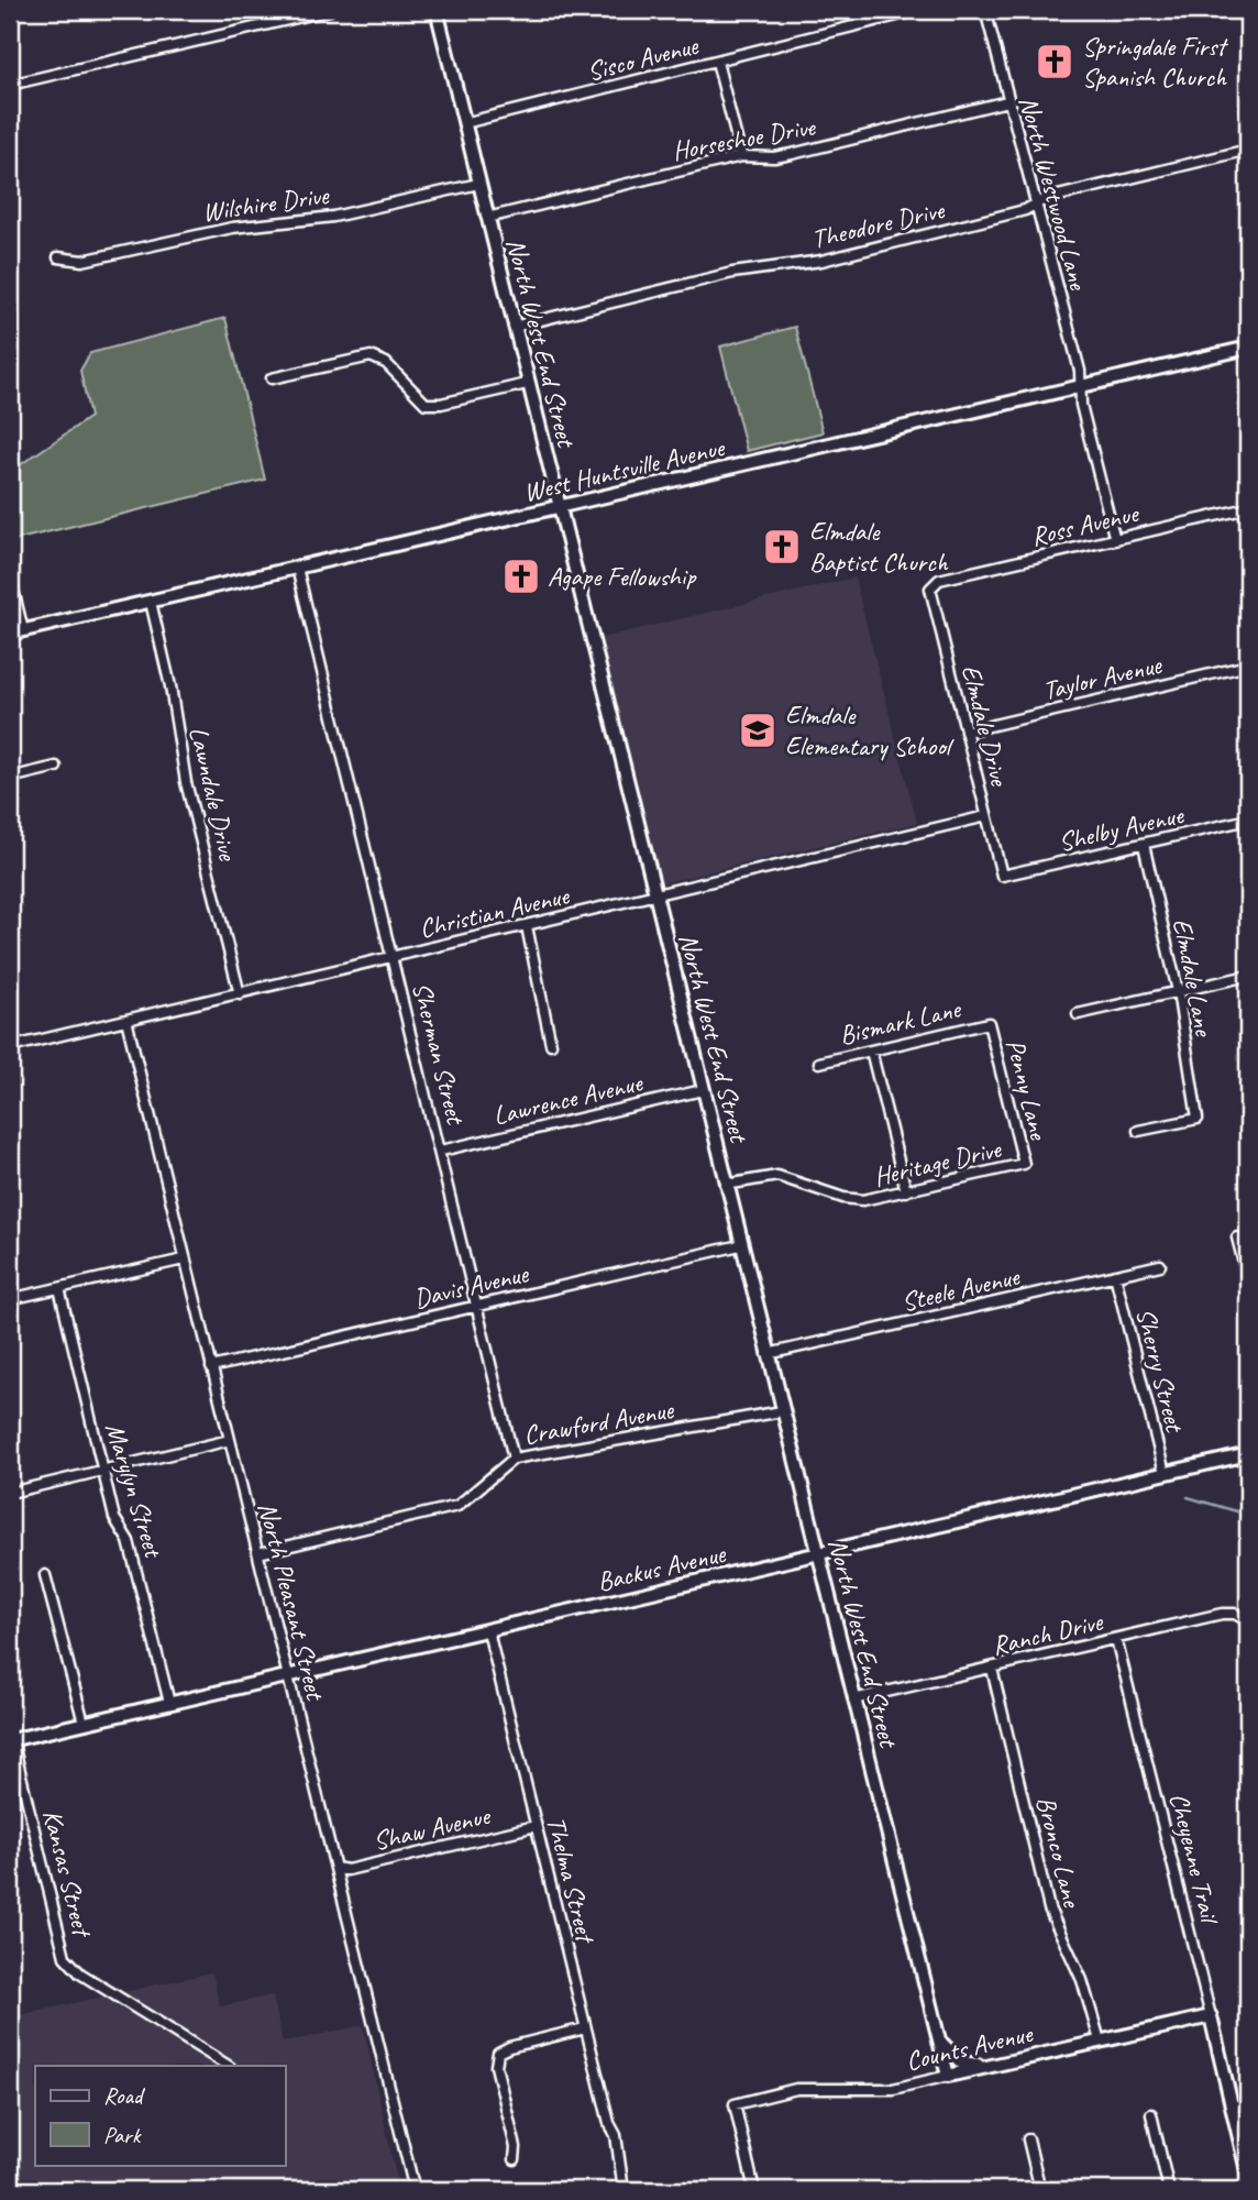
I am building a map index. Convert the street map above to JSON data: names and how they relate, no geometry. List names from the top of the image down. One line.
{"streets":{"street":["Sisco Avenue","Horseshoe Drive","North Westwood Lane","Wilshire Drive","Theodore Drive","North West End Street","West Huntsville Avenue","Ross Avenue","Taylor Avenue","Elmdale Drive","Lawndale Drive","Shelby Avenue","Christian Avenue","Elmdale Lane","Bismark Lane","Sherman Street","Penny Lane","Lawrence Avenue","Heritage Drive","Davis Avenue","Steele Avenue","Sherry Street","Crawford Avenue","Marylyn Street","Backus Avenue","North Pleasant Street","Ranch Drive","Shaw Avenue","Bronco Lane","Cheyenne Trail","Kansas Street","Thelma Street","Counts Avenue"]},"crossings":[["Sisco Avenue","North West End Street"],["Horseshoe Drive","North Westwood Lane"],["Horseshoe Drive","North West End Street"],["North Westwood Lane","Theodore Drive"],["North Westwood Lane","West Huntsville Avenue"],["Wilshire Drive","North West End Street"],["Theodore Drive","North West End Street"],["North West End Street","West Huntsville Avenue"],["North West End Street","Christian Avenue"],["North West End Street","Lawrence Avenue"],["North West End Street","Heritage Drive"],["North West End Street","Davis Avenue"],["North West End Street","Steele Avenue"],["North West End Street","Crawford Avenue"],["North West End Street","Backus Avenue"],["North West End Street","Ranch Drive"],["North West End Street","Counts Avenue"],["West Huntsville Avenue","Lawndale Drive"],["West Huntsville Avenue","Sherman Street"],["Ross Avenue","Elmdale Drive"],["Taylor Avenue","Elmdale Drive"],["Elmdale Drive","Shelby Avenue"],["Elmdale Drive","Christian Avenue"],["Lawndale Drive","Christian Avenue"],["Shelby Avenue","Elmdale Lane"],["Christian Avenue","Sherman Street"],["Christian Avenue","North Pleasant Street"],["Bismark Lane","Penny Lane"],["Sherman Street","Lawrence Avenue"],["Sherman Street","Davis Avenue"],["Sherman Street","Crawford Avenue"],["Penny Lane","Heritage Drive"],["Davis Avenue","North Pleasant Street"],["Steele Avenue","Sherry Street"],["Sherry Street","Backus Avenue"],["Crawford Avenue","North Pleasant Street"],["Marylyn Street","Backus Avenue"],["Backus Avenue","North Pleasant Street"],["Backus Avenue","Kansas Street"],["Backus Avenue","Thelma Street"],["North Pleasant Street","Shaw Avenue"],["Ranch Drive","Bronco Lane"],["Ranch Drive","Cheyenne Trail"],["Shaw Avenue","Thelma Street"],["Bronco Lane","Counts Avenue"],["Cheyenne Trail","Counts Avenue"]],"places":{"church":["Springdale First Spanish Church","Elmdale Baptist Church","Agape Fellowship"],"school or university":["Elmdale Elementary School"]},"legend":["Road","Park"]}
